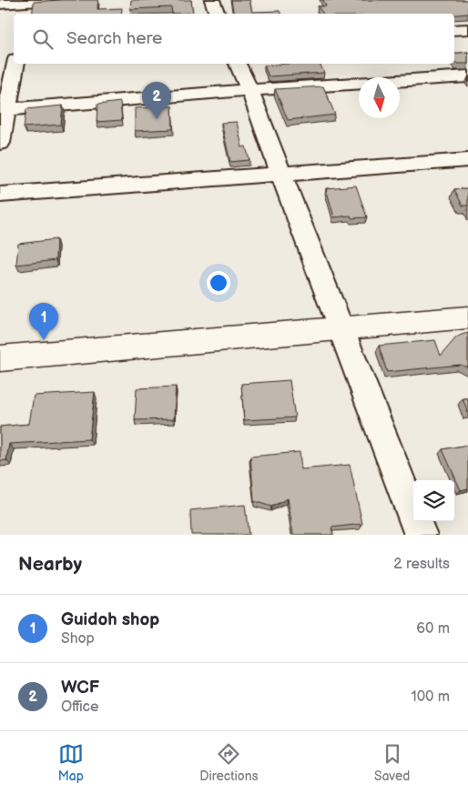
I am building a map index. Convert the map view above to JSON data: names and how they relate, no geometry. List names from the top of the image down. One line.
{"north":"bottom","page":{"search":"Search here","pins":["2","1"],"heading":["Nearby","2 results"],"list":[{"mark":"1","name":"Guidoh shop","note":"Shop","value":"60 m"},{"mark":"2","name":"WCF","note":"Office","value":"100 m"}],"nav":["Map","Directions","Saved"]}}
